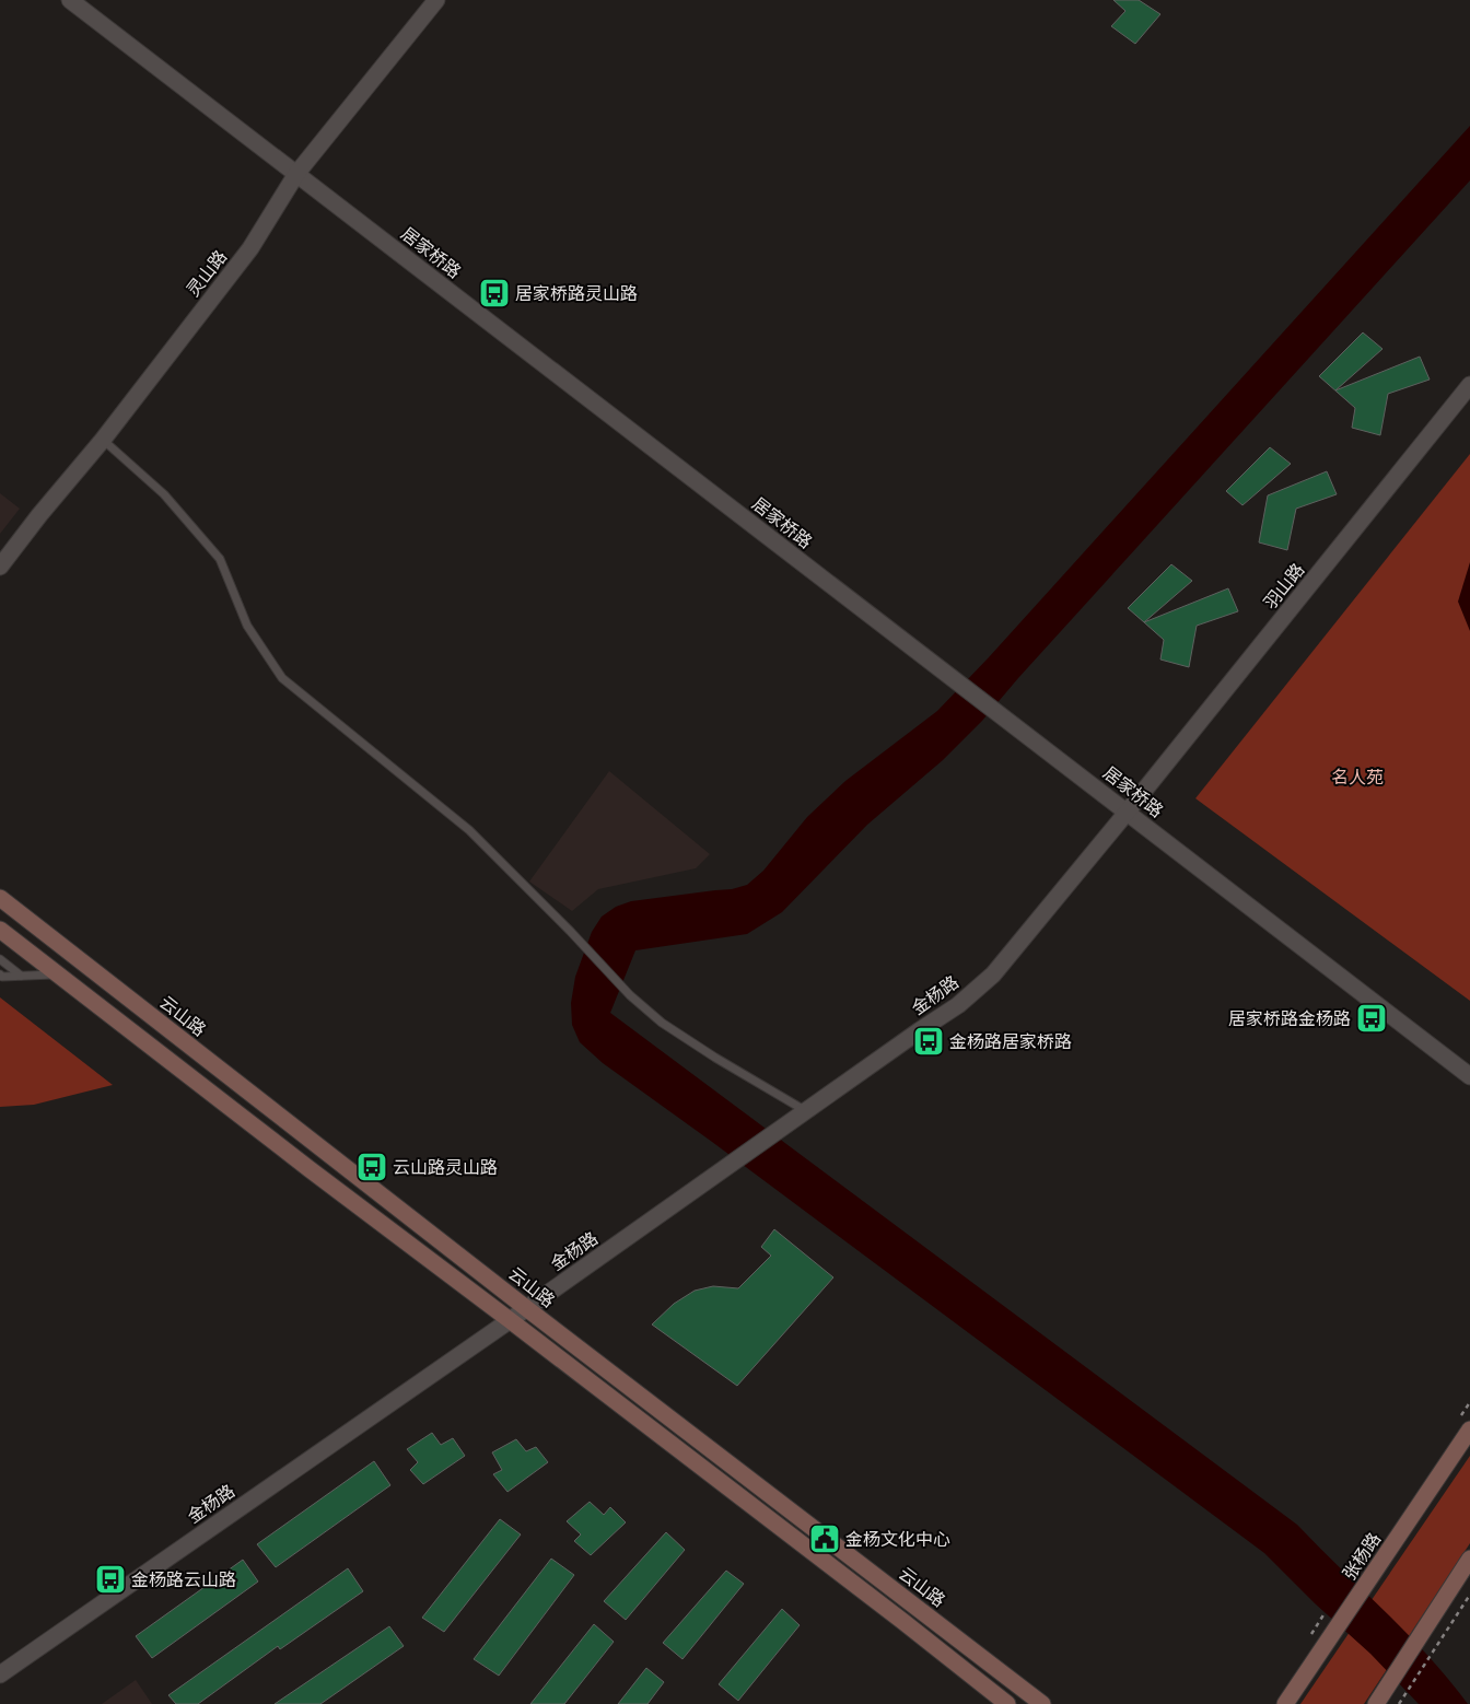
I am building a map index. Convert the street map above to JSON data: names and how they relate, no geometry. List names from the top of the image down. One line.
{"streets":{"main road":["云山路","张杨路"],"street":["居家桥路","灵山路","羽山路","金杨路"]},"crossings":[["居家桥路","灵山路"],["居家桥路","羽山路"],["居家桥路","金杨路"],["羽山路","金杨路"],["金杨路","云山路"]],"parks":["名人苑"],"places":{"bus stop":["居家桥路灵山路","居家桥路金杨路","金杨路居家桥路","云山路灵山路","金杨路云山路"],"public building":["金杨文化中心"]}}
